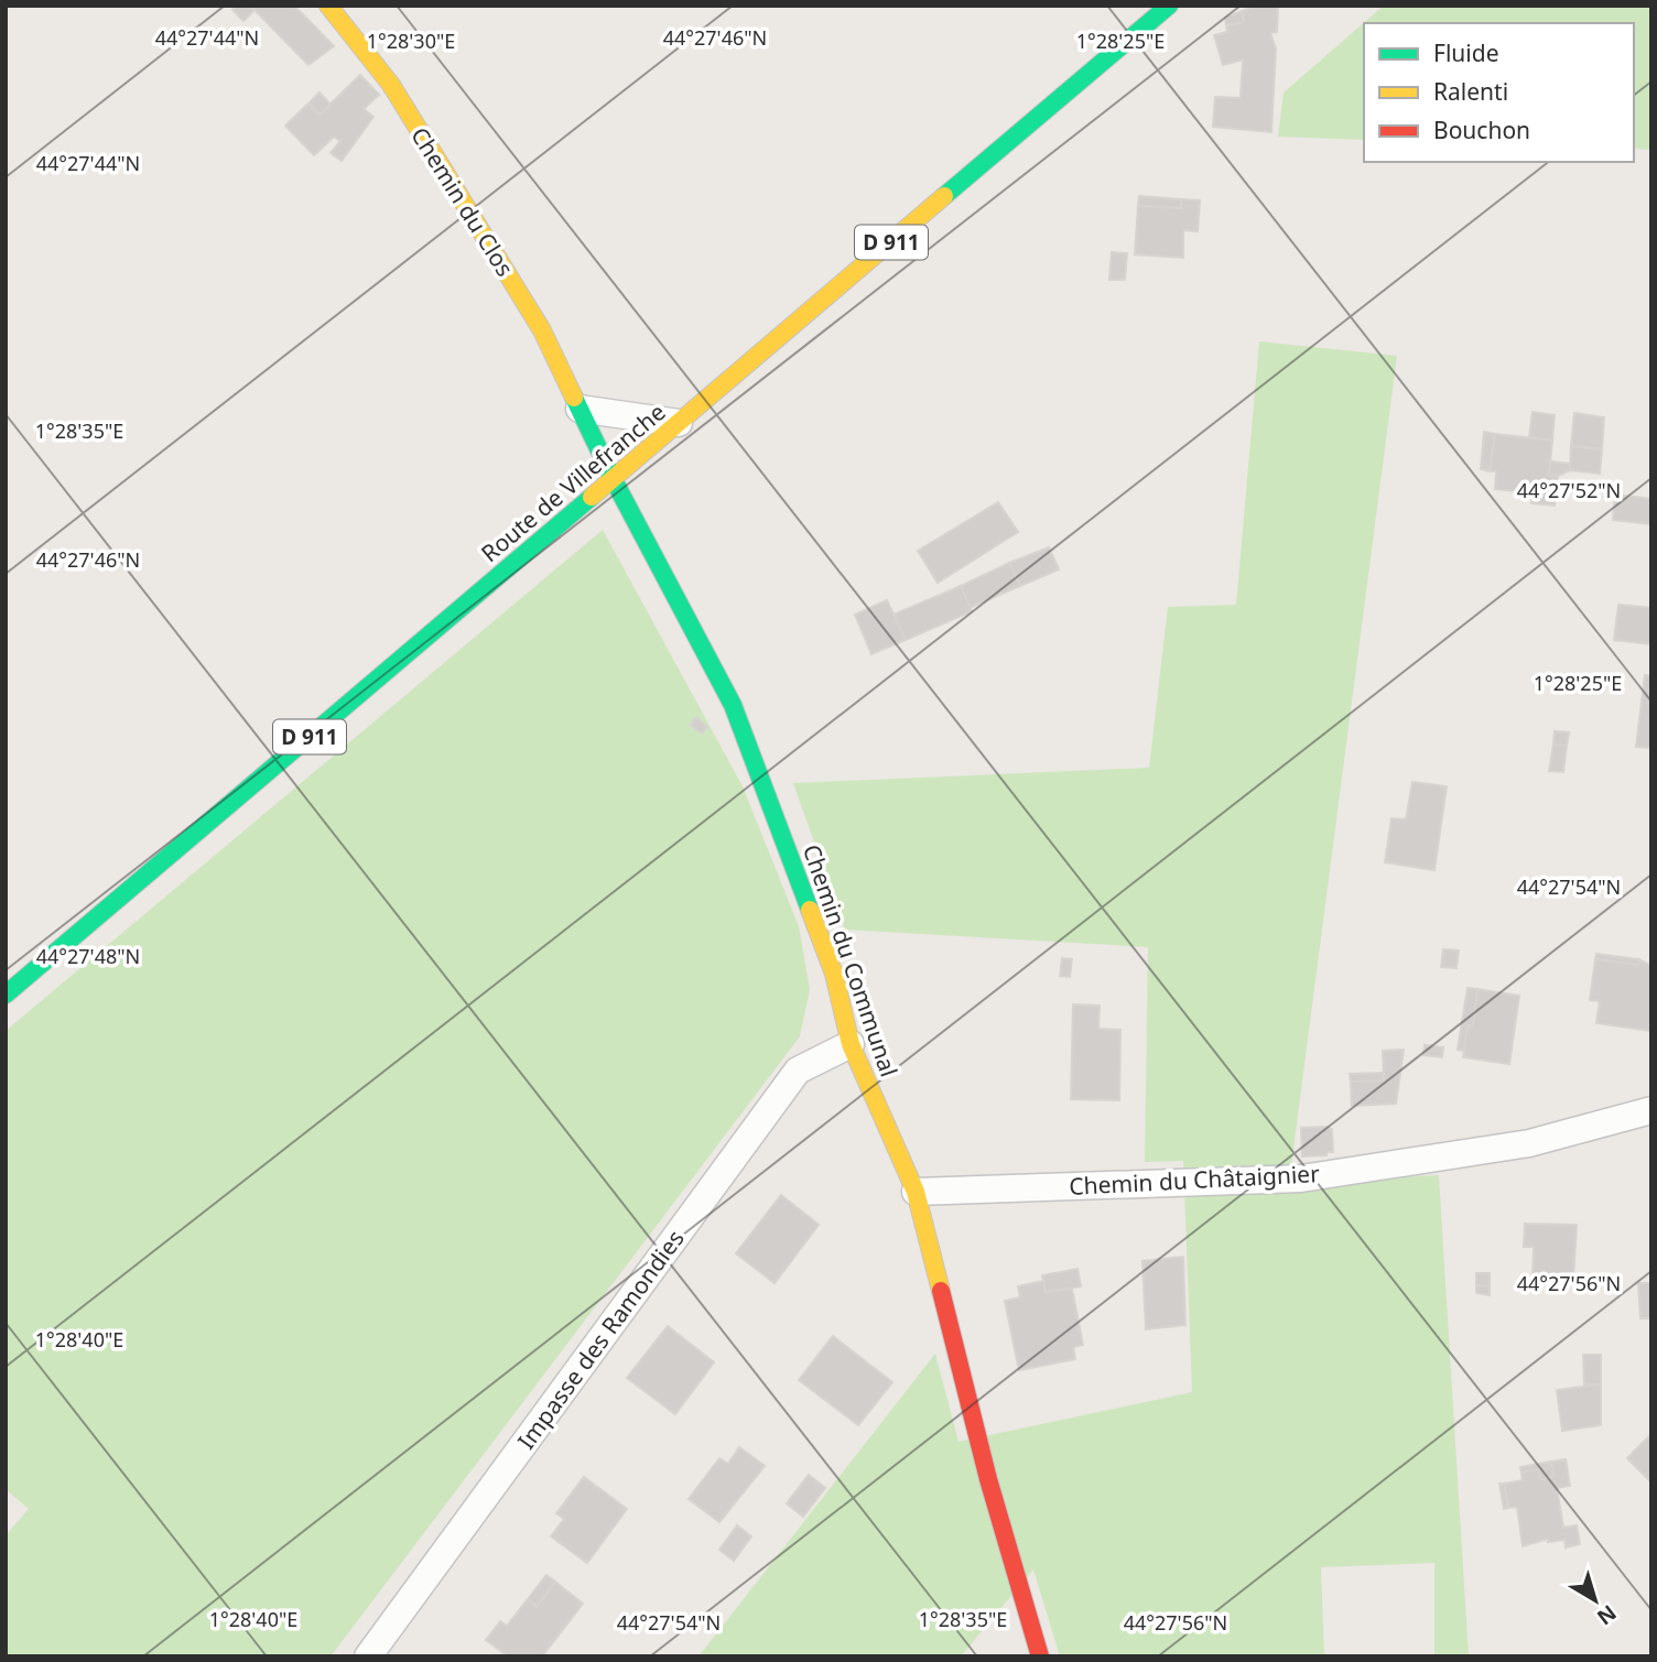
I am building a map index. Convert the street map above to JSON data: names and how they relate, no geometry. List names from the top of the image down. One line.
{"streets":{"street":["Chemin du Clos","D 911","Route de Villefranche","Chemin du Communal","Chemin du Châtaignier","Impasse des Ramondies"]},"crossings":[["Chemin du Clos","Route de Villefranche"],["Chemin du Clos","Chemin du Communal"],["Route de Villefranche","Chemin du Communal"],["Chemin du Communal","Chemin du Châtaignier"],["Chemin du Communal","Impasse des Ramondies"]],"legend":["Fluide","Ralenti","Bouchon"],"north":"bottom right","coordinates":["44°27'44\"N","44°27'46\"N","1°28'30\"E","1°28'25\"E","1°28'35\"E","44°27'52\"N","44°27'54\"N","44°27'48\"N","44°27'56\"N","1°28'40\"E"]}
